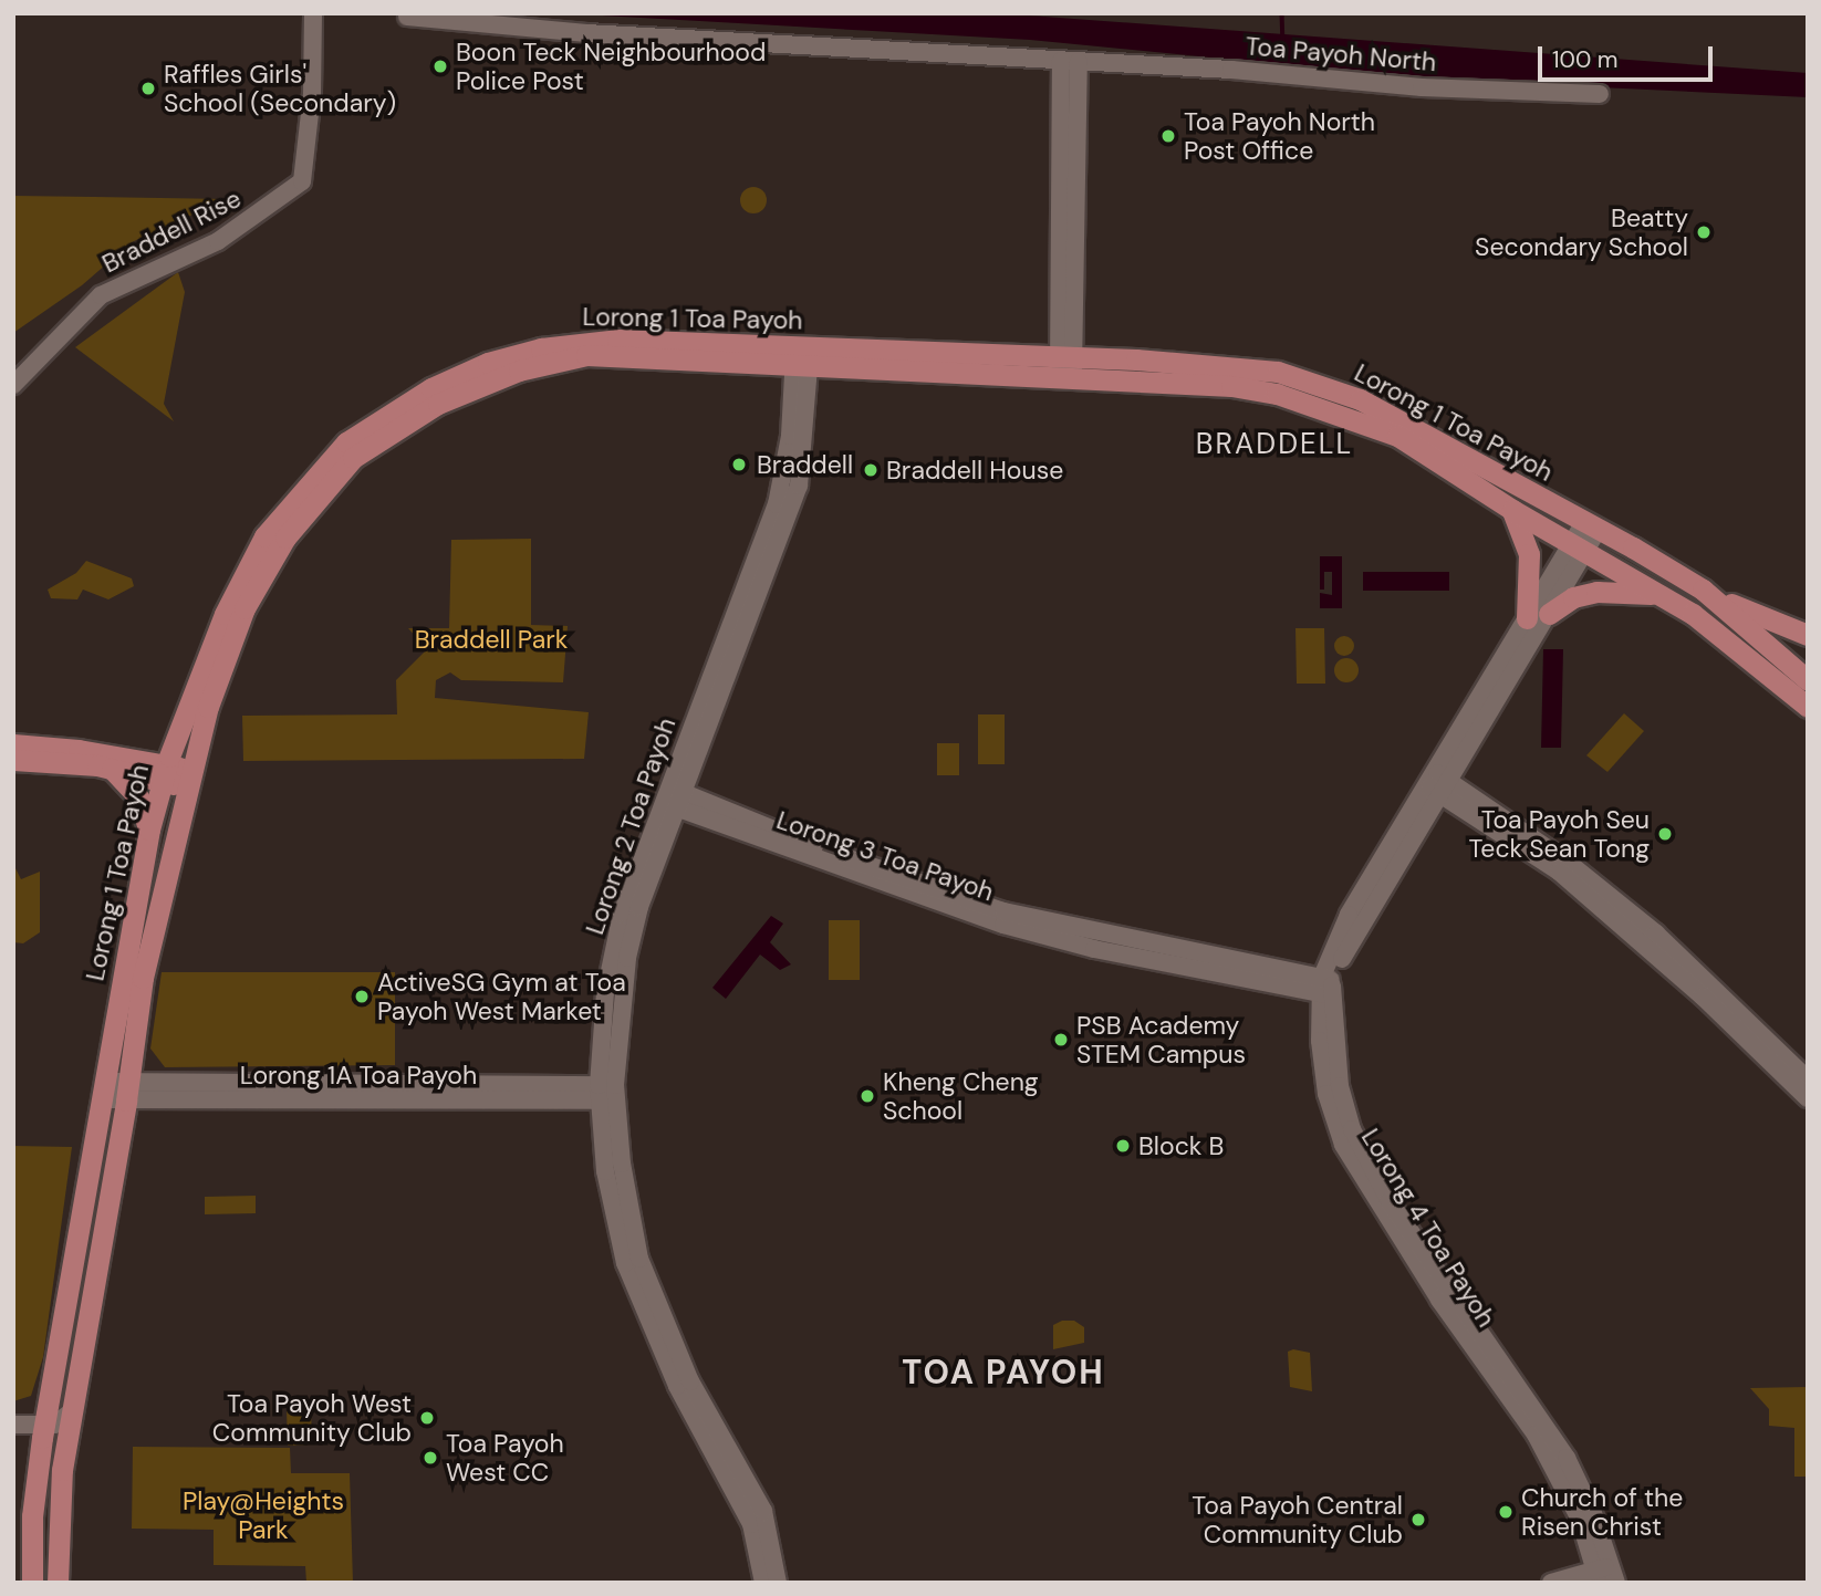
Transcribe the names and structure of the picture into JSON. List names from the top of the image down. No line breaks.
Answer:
{"streets":{"main road":["Lorong 1 Toa Payoh"],"street":["Toa Payoh North","Braddell Rise","Lorong 2 Toa Payoh","Lorong 3 Toa Payoh","Lorong 1A Toa Payoh","Lorong 4 Toa Payoh"]},"crossings":[["Lorong 1 Toa Payoh","Lorong 2 Toa Payoh"],["Lorong 1 Toa Payoh","Lorong 1A Toa Payoh"],["Lorong 1 Toa Payoh","Lorong 4 Toa Payoh"],["Lorong 2 Toa Payoh","Lorong 3 Toa Payoh"],["Lorong 2 Toa Payoh","Lorong 1A Toa Payoh"],["Lorong 3 Toa Payoh","Lorong 4 Toa Payoh"]],"districts":["BRADDELL","TOA PAYOH"],"parks":["Braddell Park","Play@Heights Park"],"places":["Boon Teck Neighbourhood Police Post","Raffles Girls' School (Secondary)","Toa Payoh North Post Office","Beatty Secondary School","Braddell","Braddell House","Toa Payoh Seu Teck Sean Tong","ActiveSG Gym at Toa Payoh West Market","PSB Academy STEM Campus","Kheng Cheng School","Block B","Toa Payoh West Community Club","Toa Payoh West CC","Church of the Risen Christ","Toa Payoh Central Community Club"],"scale_bar":"100 m"}
